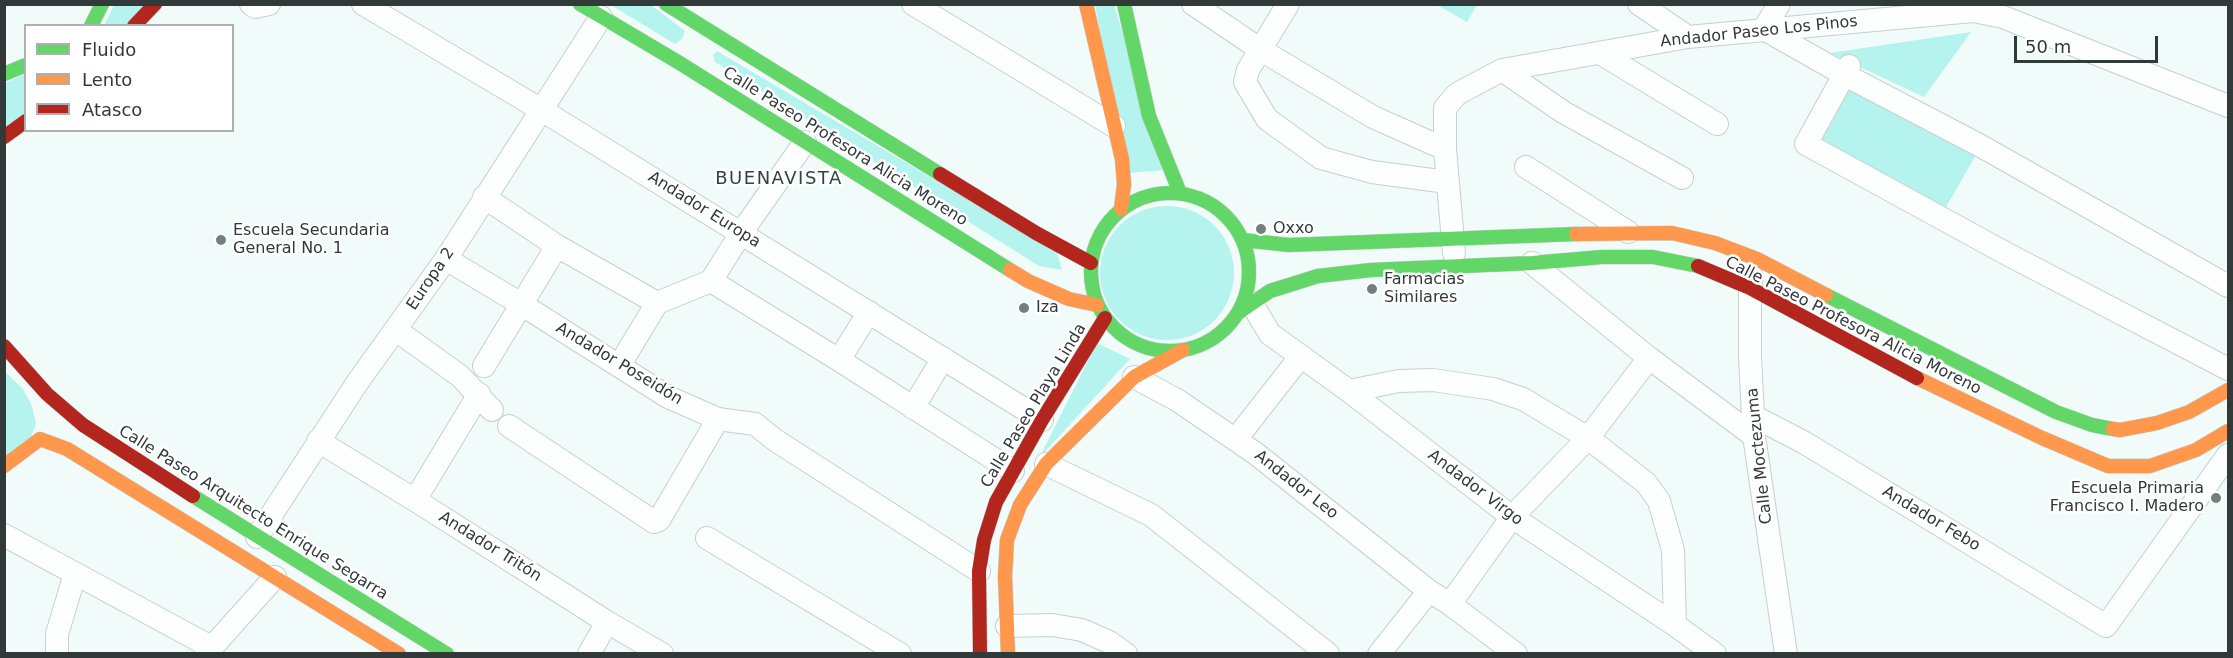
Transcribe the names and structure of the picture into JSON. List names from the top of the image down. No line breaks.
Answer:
{"streets":{"street":["Andador Paseo Los Pinos","Calle Paseo Profesora Alicia Moreno","Andador Europa","Europa 2","Andador Poseidón","Calle Paseo Playa Linda","Calle Moctezuma","Andador Leo","Andador Virgo","Calle Paseo Arquitecto Enrique Segarra","Andador Febo","Andador Tritón"]},"crossings":[["Andador Paseo Los Pinos","Calle Paseo Profesora Alicia Moreno"],["Calle Paseo Profesora Alicia Moreno","Europa 2"],["Calle Paseo Profesora Alicia Moreno","Calle Paseo Playa Linda"],["Calle Paseo Profesora Alicia Moreno","Calle Moctezuma"],["Calle Paseo Profesora Alicia Moreno","Andador Virgo"],["Calle Paseo Profesora Alicia Moreno","Andador Febo"],["Andador Europa","Europa 2"],["Andador Europa","Calle Paseo Playa Linda"],["Europa 2","Andador Poseidón"],["Europa 2","Calle Paseo Arquitecto Enrique Segarra"],["Europa 2","Andador Tritón"],["Andador Poseidón","Calle Paseo Playa Linda"],["Calle Paseo Playa Linda","Andador Virgo"],["Calle Moctezuma","Andador Febo"]],"districts":["BUENAVISTA"],"places":["Oxxo","Escuela Secundaria General No. 1","Farmacias Similares","Iza","Escuela Primaria Francisco I. Madero"],"legend":["Fluido","Lento","Atasco"],"scale_bar":"50 m"}
